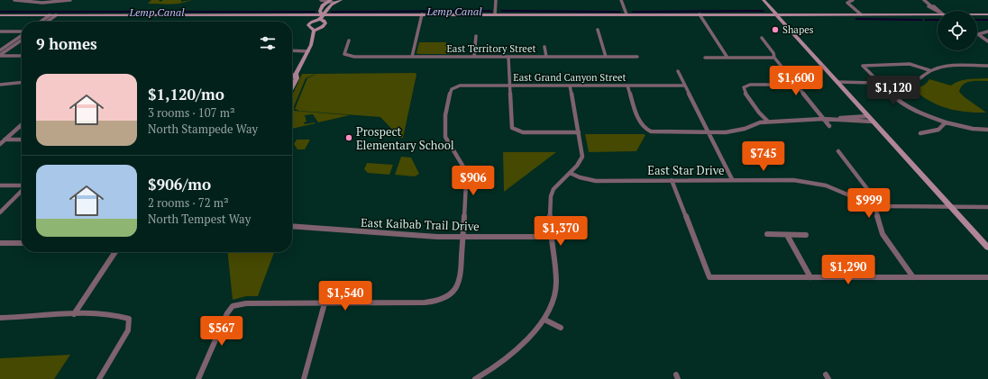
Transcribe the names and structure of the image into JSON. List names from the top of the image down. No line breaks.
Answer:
{"streets":{"street":["East Territory Street","East Grand Canyon Street","East Star Drive","East Kaibab Trail Drive"]},"crossings":[["East Grand Canyon Street","East Kaibab Trail Drive"]],"water":["Lemp Canal"],"places":["Shapes","Prospect Elementary School"],"page":{"heading":"9 homes","list":[{"name":"$1,120/mo","note":"3 rooms · 107 m² · North Stampede Way"},{"name":"$906/mo","note":"2 rooms · 72 m² · North Tempest Way"}],"price":["$1,600","$1,120","$745","$906","$999","$1,370","$1,290","$1,540","$567"]}}
